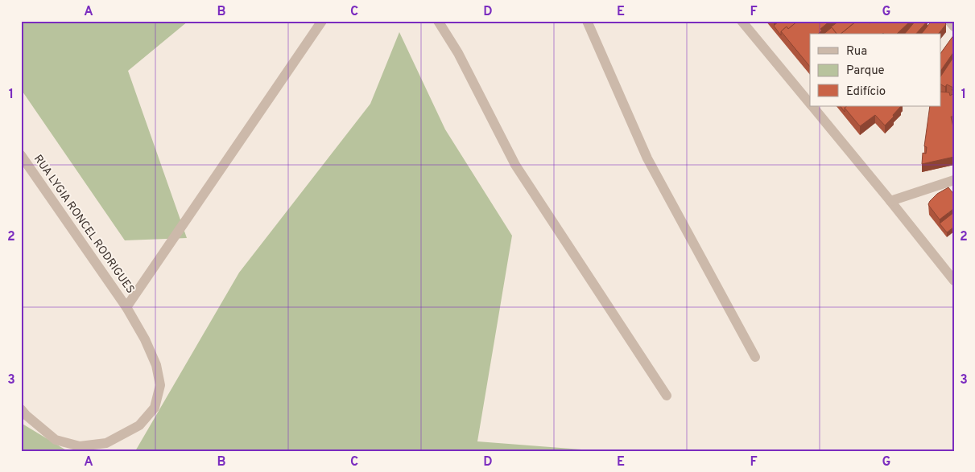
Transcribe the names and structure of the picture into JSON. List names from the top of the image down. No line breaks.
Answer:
{"streets":{"street":["RUA LYGIA RONCEL RODRIGUES"]},"legend":["Rua","Parque","Edifício"],"grid":{"columns":["A","B","C","D","E","F","G"],"rows":["1","2","3"]}}
